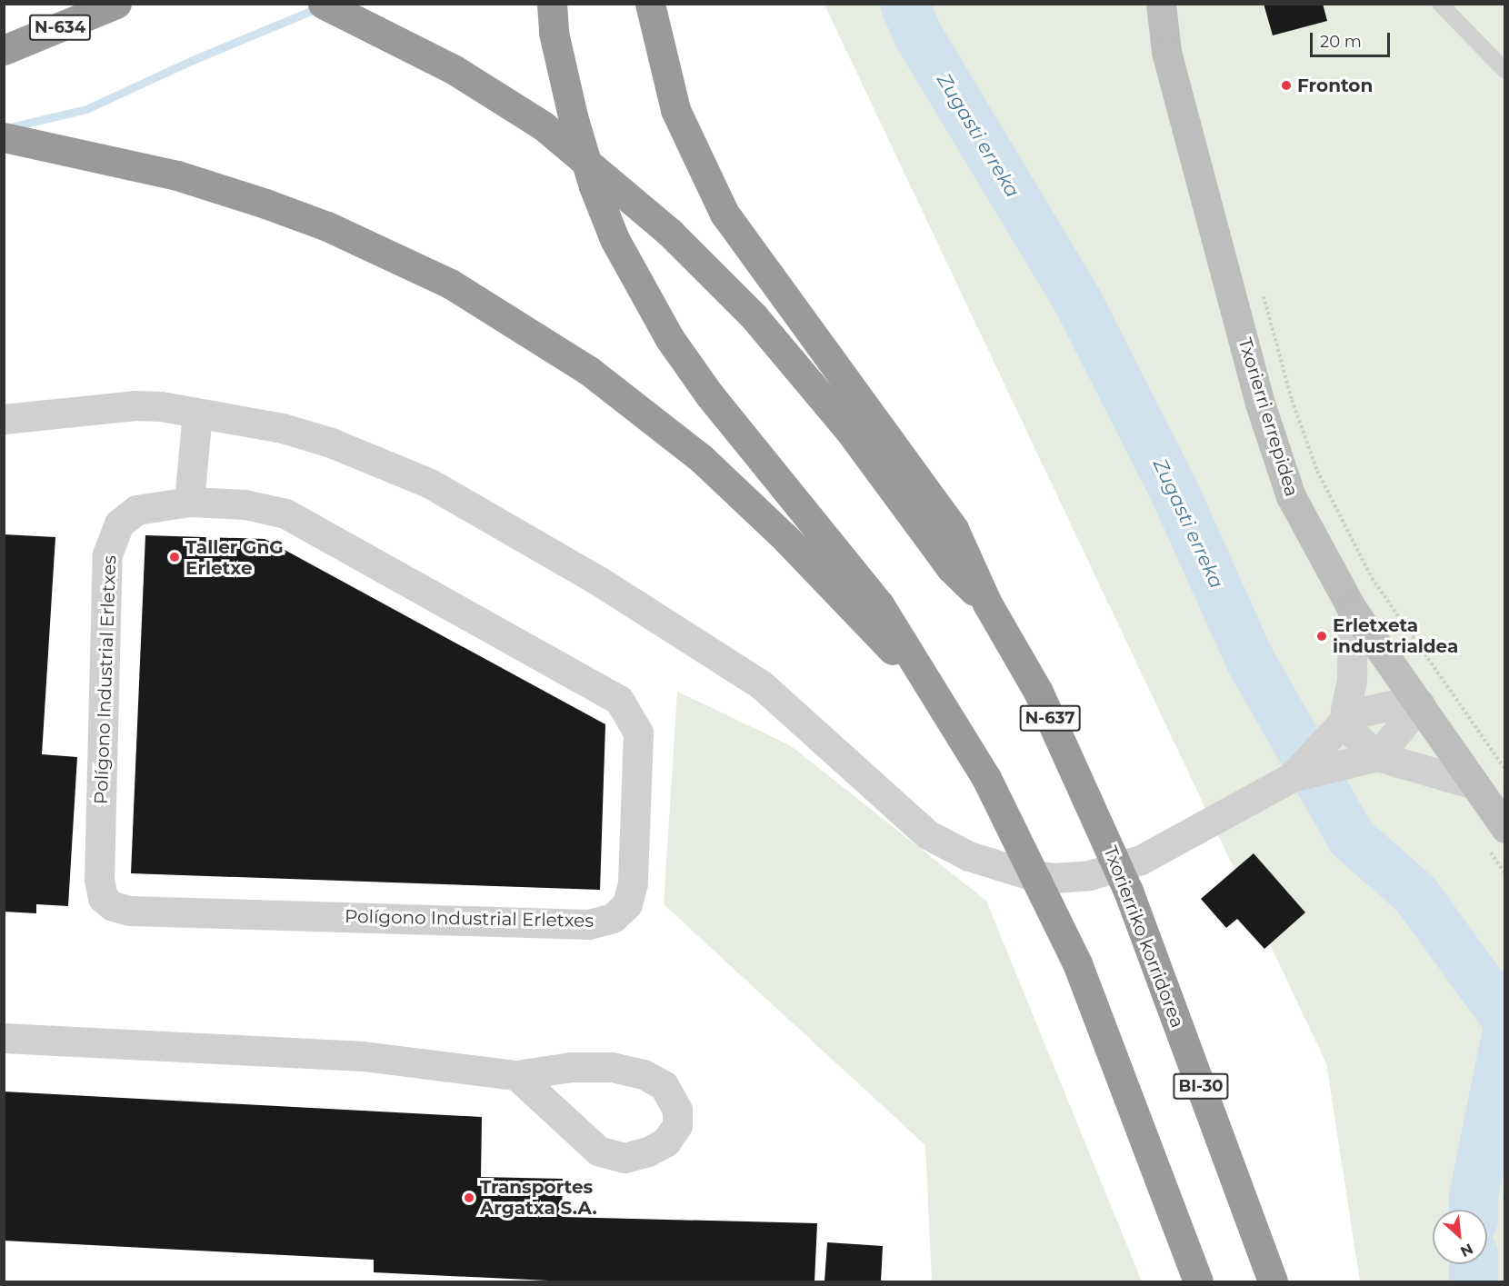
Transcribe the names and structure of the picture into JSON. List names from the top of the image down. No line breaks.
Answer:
{"streets":{"highway":["N-634","N-637","Txorierriko korridorea","BI-30"],"main road":["Txorierri errepidea"],"street":["Polígono Industrial Erletxes"]},"water":["Zugasti erreka"],"places":["Fronton","Taller GnG Erletxe","Erletxeta industrialdea","Transportes Argatxa S.A."],"scale_bar":"20 m","north":"bottom right"}
